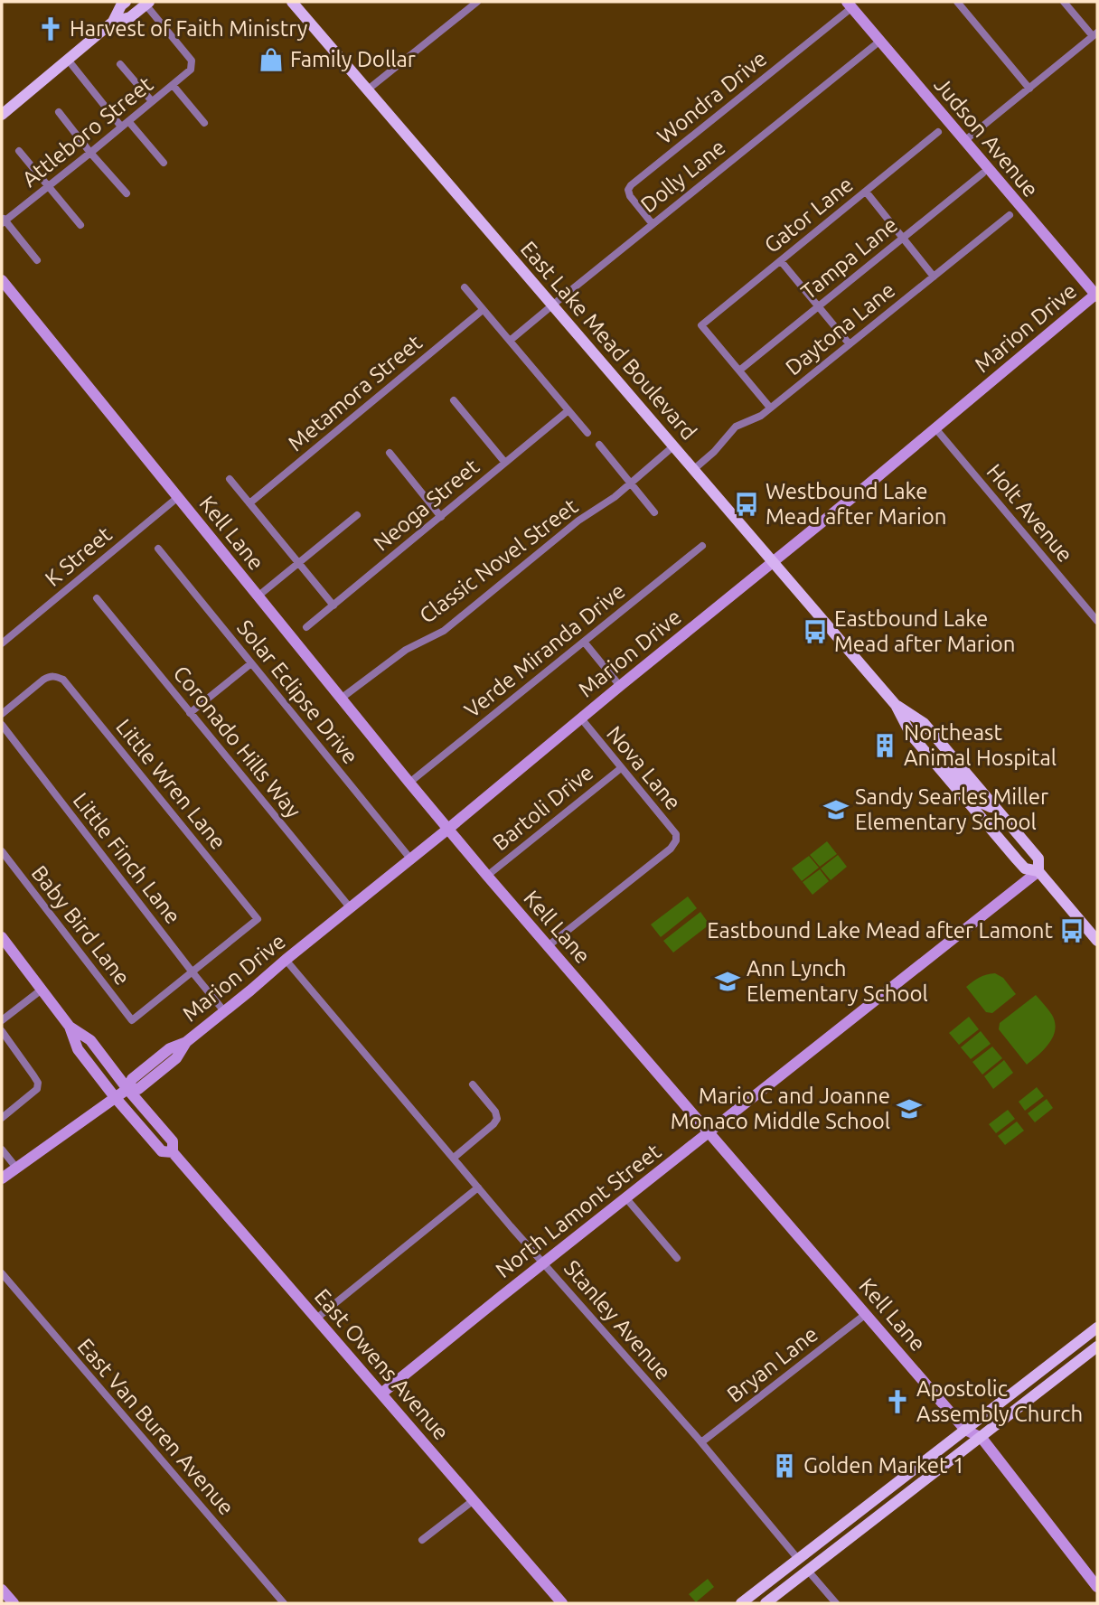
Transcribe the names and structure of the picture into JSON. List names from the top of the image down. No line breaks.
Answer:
{"streets":{"main road":["East Lake Mead Boulevard"],"street":["Wondra Drive","Attleboro Street","Judson Avenue","Dolly Lane","Gator Lane","Tampa Lane","Marion Drive","Daytona Lane","Metamora Street","Neoga Street","Holt Avenue","Kell Lane","K Street","Classic Novel Street","Verde Miranda Drive","Solar Eclipse Drive","Coronado Hills Way","Nova Lane","Little Wren Lane","Bartoli Drive","Little Finch Lane","Baby Bird Lane","North Lamont Street","Stanley Avenue","East Owens Avenue","Bryan Lane","East Van Buren Avenue"]},"crossings":[["Wondra Drive","Judson Avenue"],["Wondra Drive","Dolly Lane"],["Judson Avenue","Dolly Lane"],["Judson Avenue","Marion Drive"],["Dolly Lane","East Lake Mead Boulevard"],["Gator Lane","Tampa Lane"],["Marion Drive","East Lake Mead Boulevard"],["Marion Drive","Holt Avenue"],["Marion Drive","Kell Lane"],["Marion Drive","Solar Eclipse Drive"],["Marion Drive","Coronado Hills Way"],["Marion Drive","Nova Lane"],["Marion Drive","Little Finch Lane"],["Marion Drive","Stanley Avenue"],["Marion Drive","East Owens Avenue"],["Daytona Lane","East Lake Mead Boulevard"],["East Lake Mead Boulevard","Classic Novel Street"],["East Lake Mead Boulevard","North Lamont Street"],["Kell Lane","K Street"],["Kell Lane","Classic Novel Street"],["Kell Lane","Verde Miranda Drive"],["Kell Lane","Nova Lane"],["Kell Lane","Bartoli Drive"],["Kell Lane","North Lamont Street"],["Kell Lane","Bryan Lane"],["Nova Lane","Bartoli Drive"],["Little Wren Lane","Little Finch Lane"],["Little Wren Lane","Baby Bird Lane"],["Little Finch Lane","Baby Bird Lane"],["North Lamont Street","Stanley Avenue"],["North Lamont Street","East Owens Avenue"],["Stanley Avenue","Bryan Lane"]],"places":{"church":["Harvest of Faith Ministry","Apostolic Assembly Church"],"shop":["Family Dollar"],"bus stop":["Westbound Lake Mead after Marion","Eastbound Lake Mead after Marion","Eastbound Lake Mead after Lamont"],"building":["Northeast Animal Hospital","Golden Market 1"],"school or university":["Sandy Searles Miller Elementary School","Ann Lynch Elementary School","Mario C and Joanne Monaco Middle School"]}}
